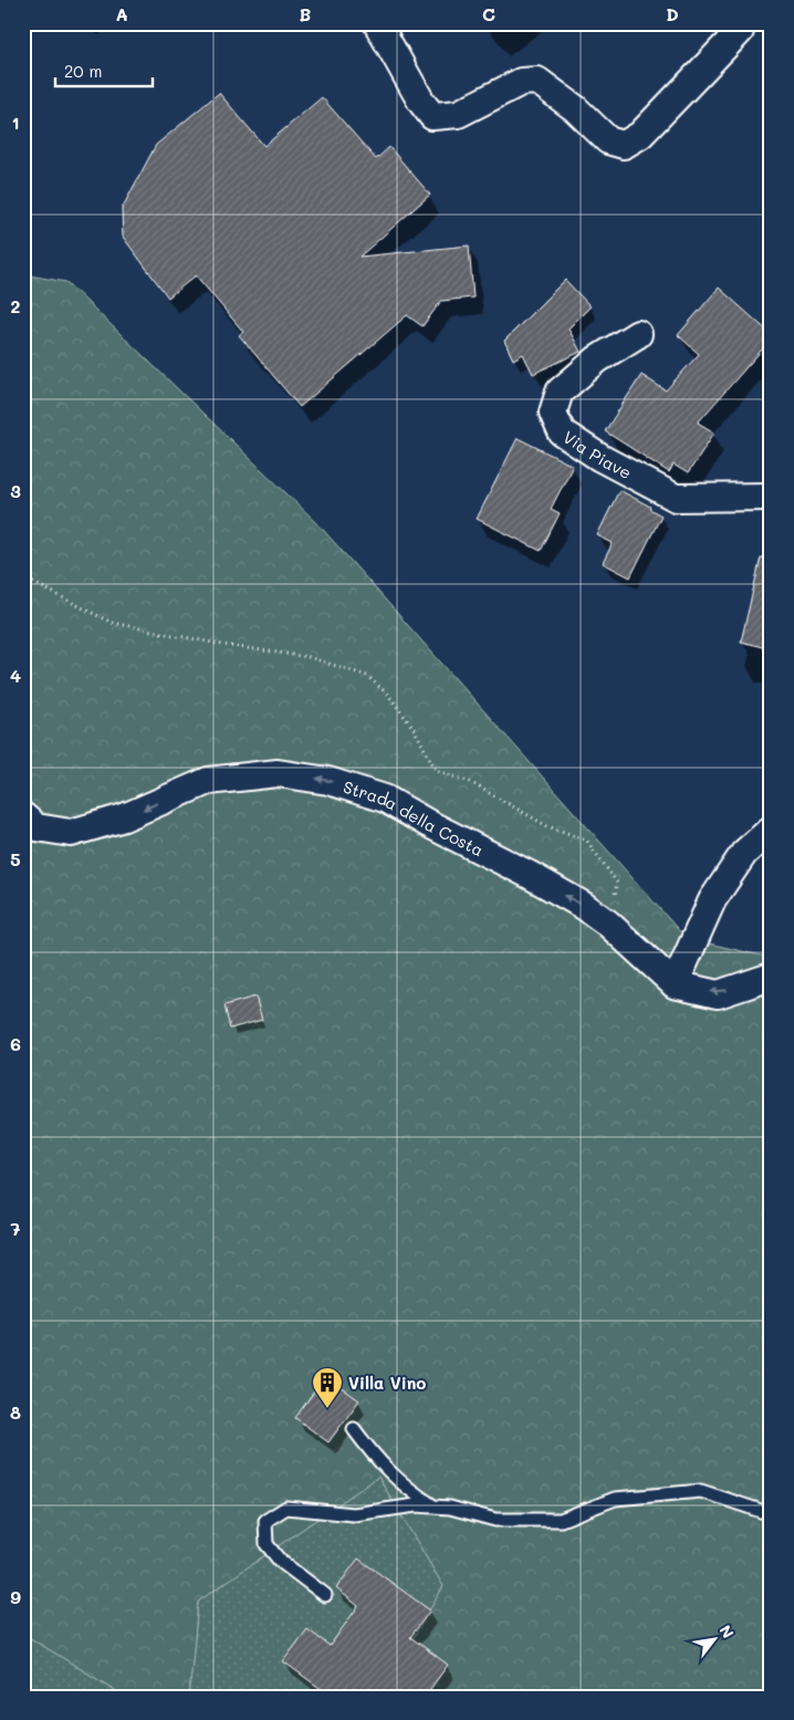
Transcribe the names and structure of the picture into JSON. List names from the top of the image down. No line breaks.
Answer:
{"streets":{"street":["Via Piave","Strada della Costa"]},"one_way":["Strada della Costa"],"places":{"building":["Villa Vino"]},"scale_bar":"20 m","north":"top right","grid":{"columns":["A","B","C","D"],"rows":["1","2","3","4","5","6","7","8","9"]}}
